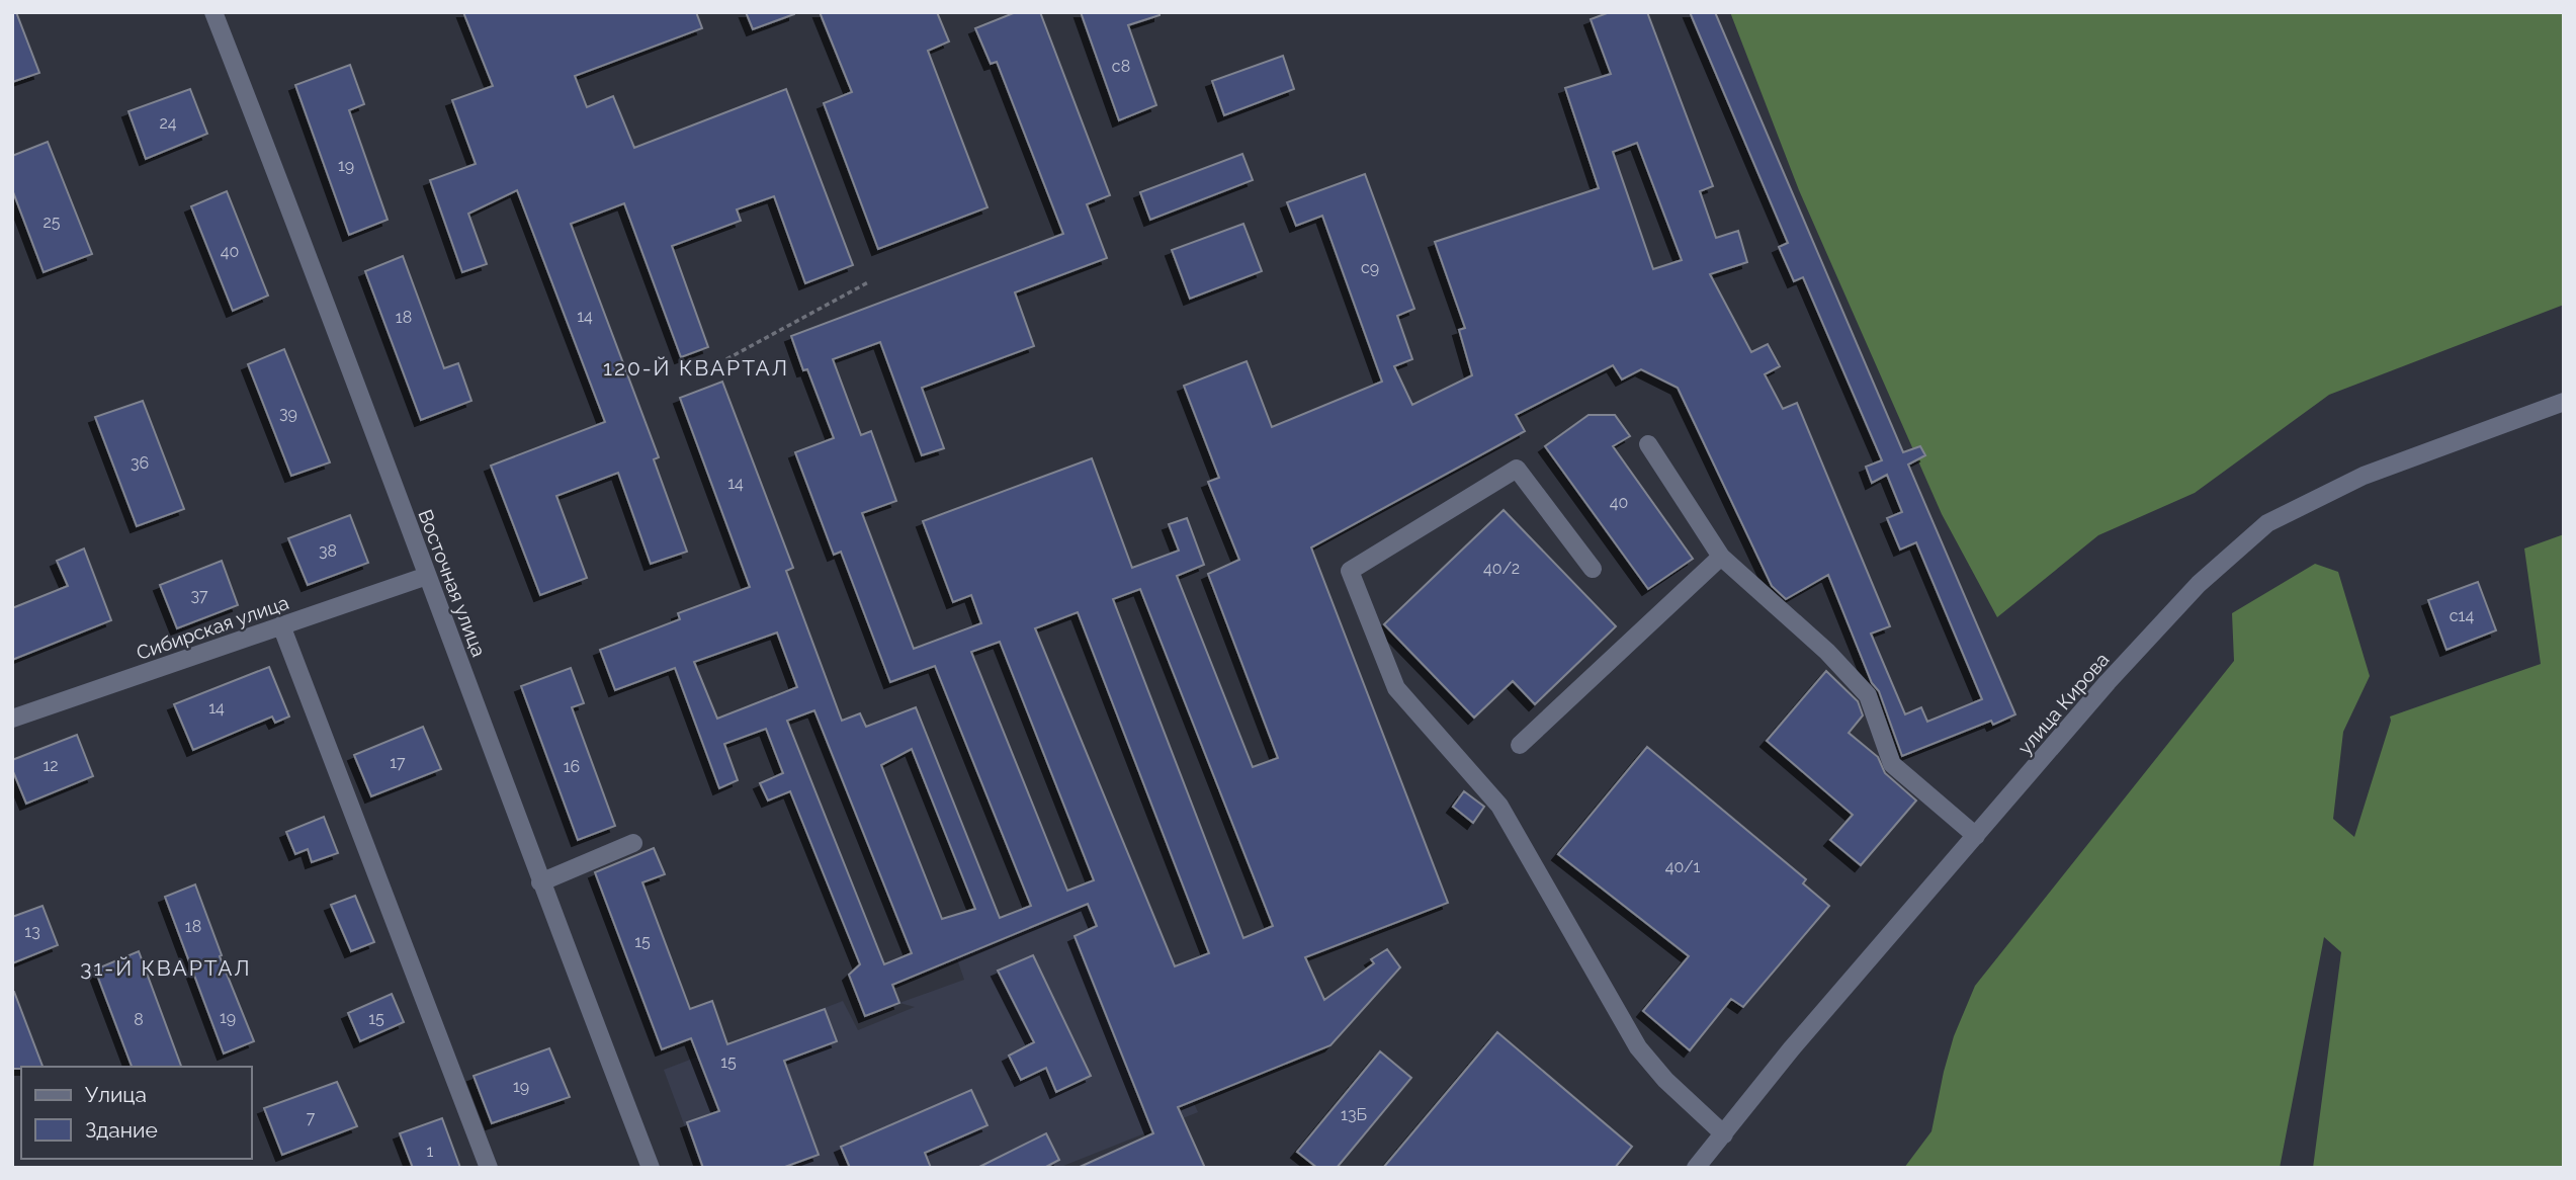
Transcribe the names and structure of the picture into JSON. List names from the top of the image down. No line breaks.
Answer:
{"streets":{"street":["Восточная улица","Сибирская улица","улица Кирова"]},"crossings":[["Восточная улица","Сибирская улица"]],"districts":["120-Й КВАРТАЛ","31-Й КВАРТАЛ"],"house_numbers":["с8","24","19","25","40","с9","14","18","39","36","14","40","38","40/2","37","с14","14","17","12","16","40/1","18","13","15","19","15","8","15","19","13Б","7","1"],"legend":["Улица","Здание"]}
